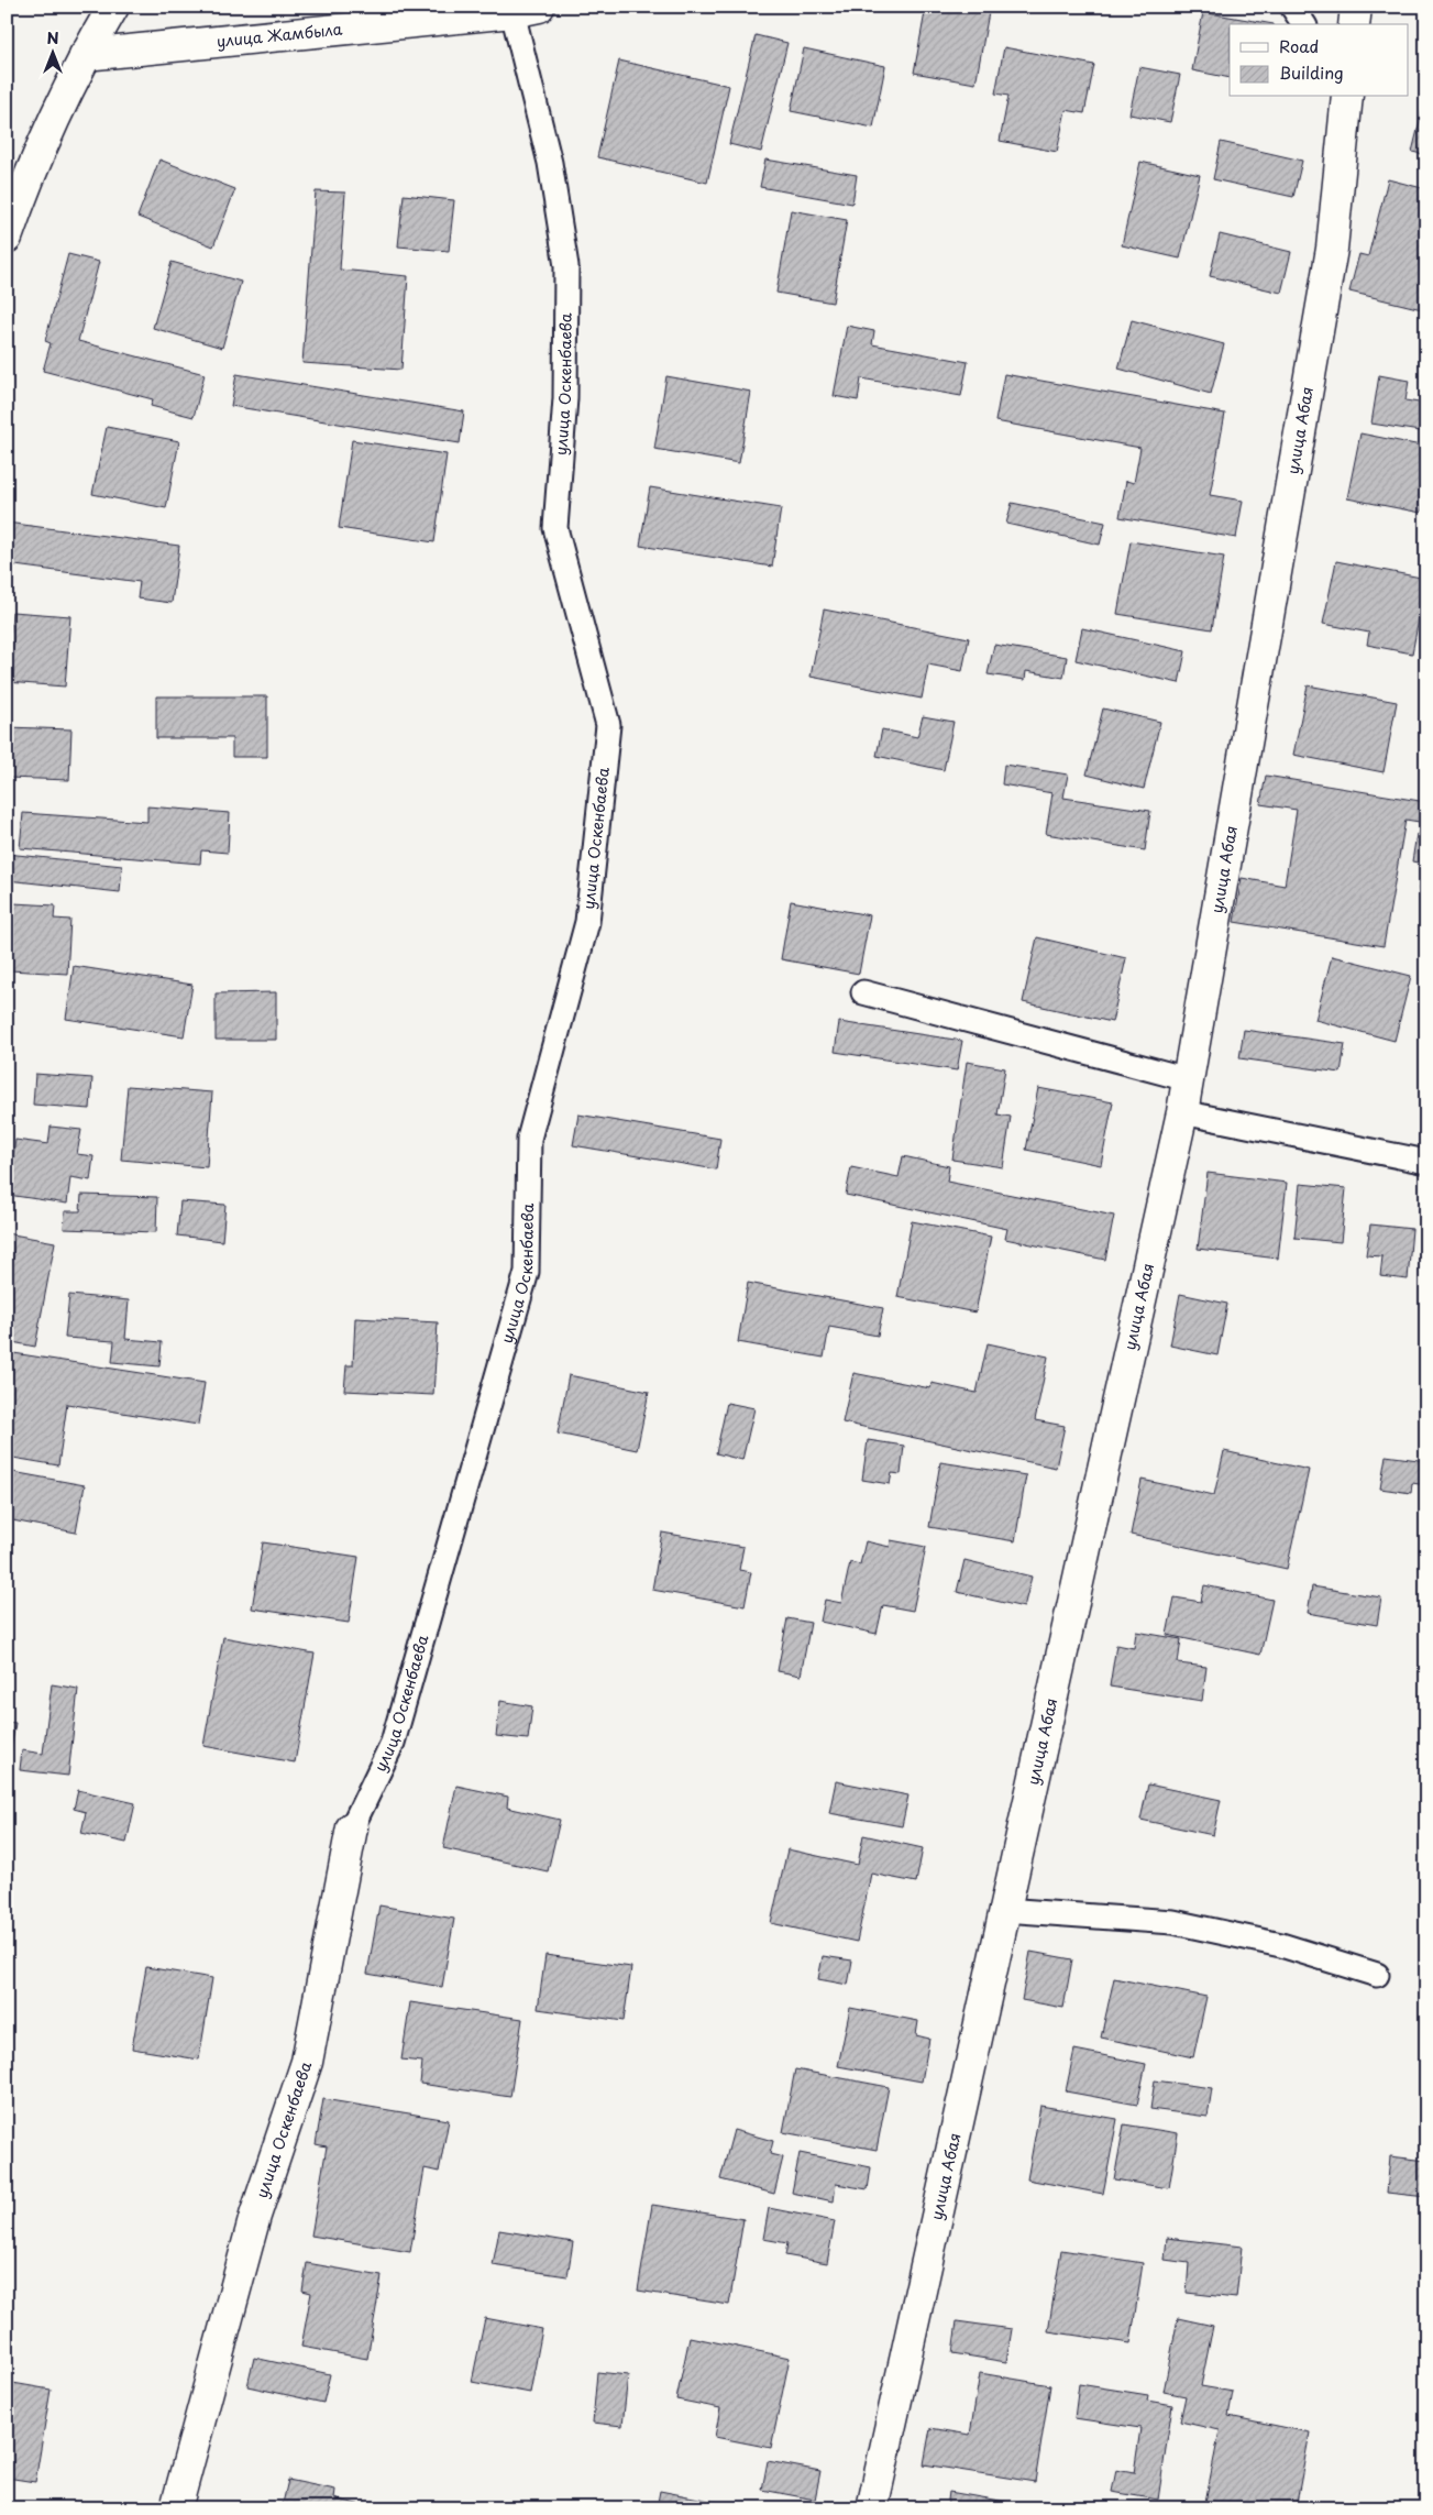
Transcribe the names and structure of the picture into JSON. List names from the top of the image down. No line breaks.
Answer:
{"streets":{"street":["улица Жамбыла","улица Оскенбаева","улица Абая"]},"crossings":[["улица Жамбыла","улица Оскенбаева"]],"legend":["Road","Building"],"north":"top"}
